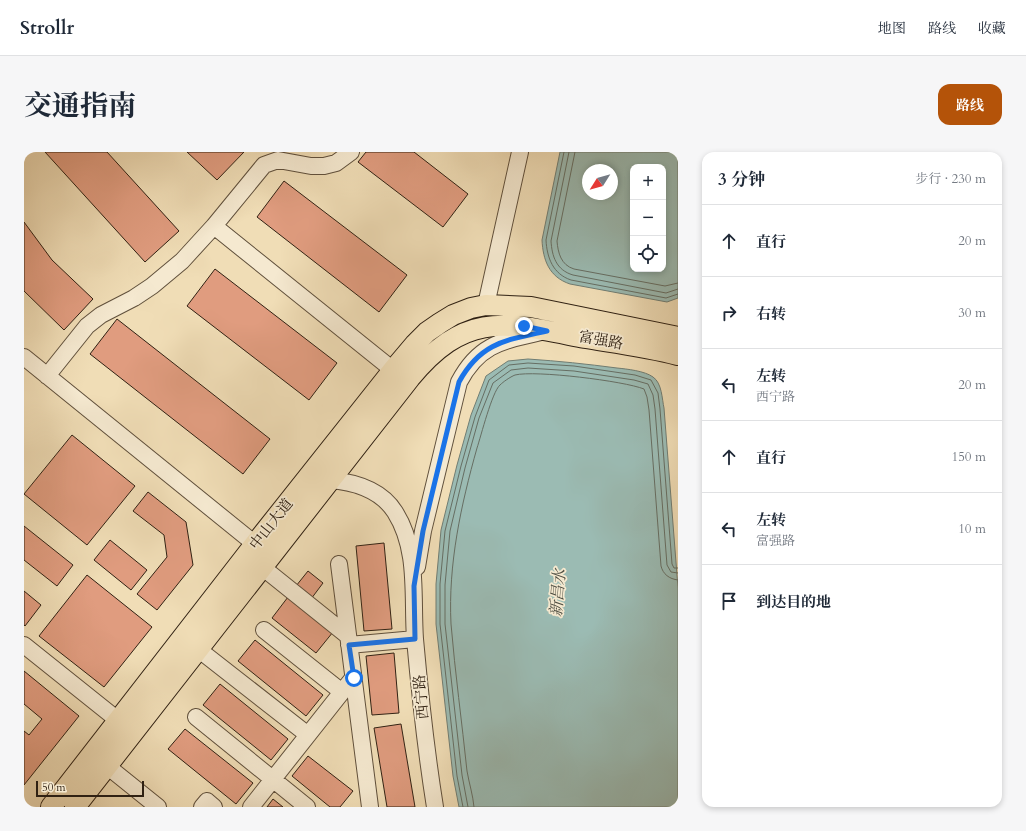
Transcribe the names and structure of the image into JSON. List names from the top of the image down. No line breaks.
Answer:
{"streets":{"main road":["富强路","中山大道"],"street":["西宁路"]},"crossings":[["富强路","中山大道"]],"water":["新昌水"],"scale_bar":"50 m","north":"bottom left","page":{"header":"Strollr","nav":["地图","路线","收藏"],"title":"交通指南","buttons":"路线","heading":["3 分钟","步行 · 230 m"],"map_buttons":["+","−"],"list":[["直行","20 m"],["右转","30 m"],["左转","西宁路","20 m"],["直行","150 m"],["左转","富强路","10 m"],"到达目的地"],"scale":"50 m"}}
